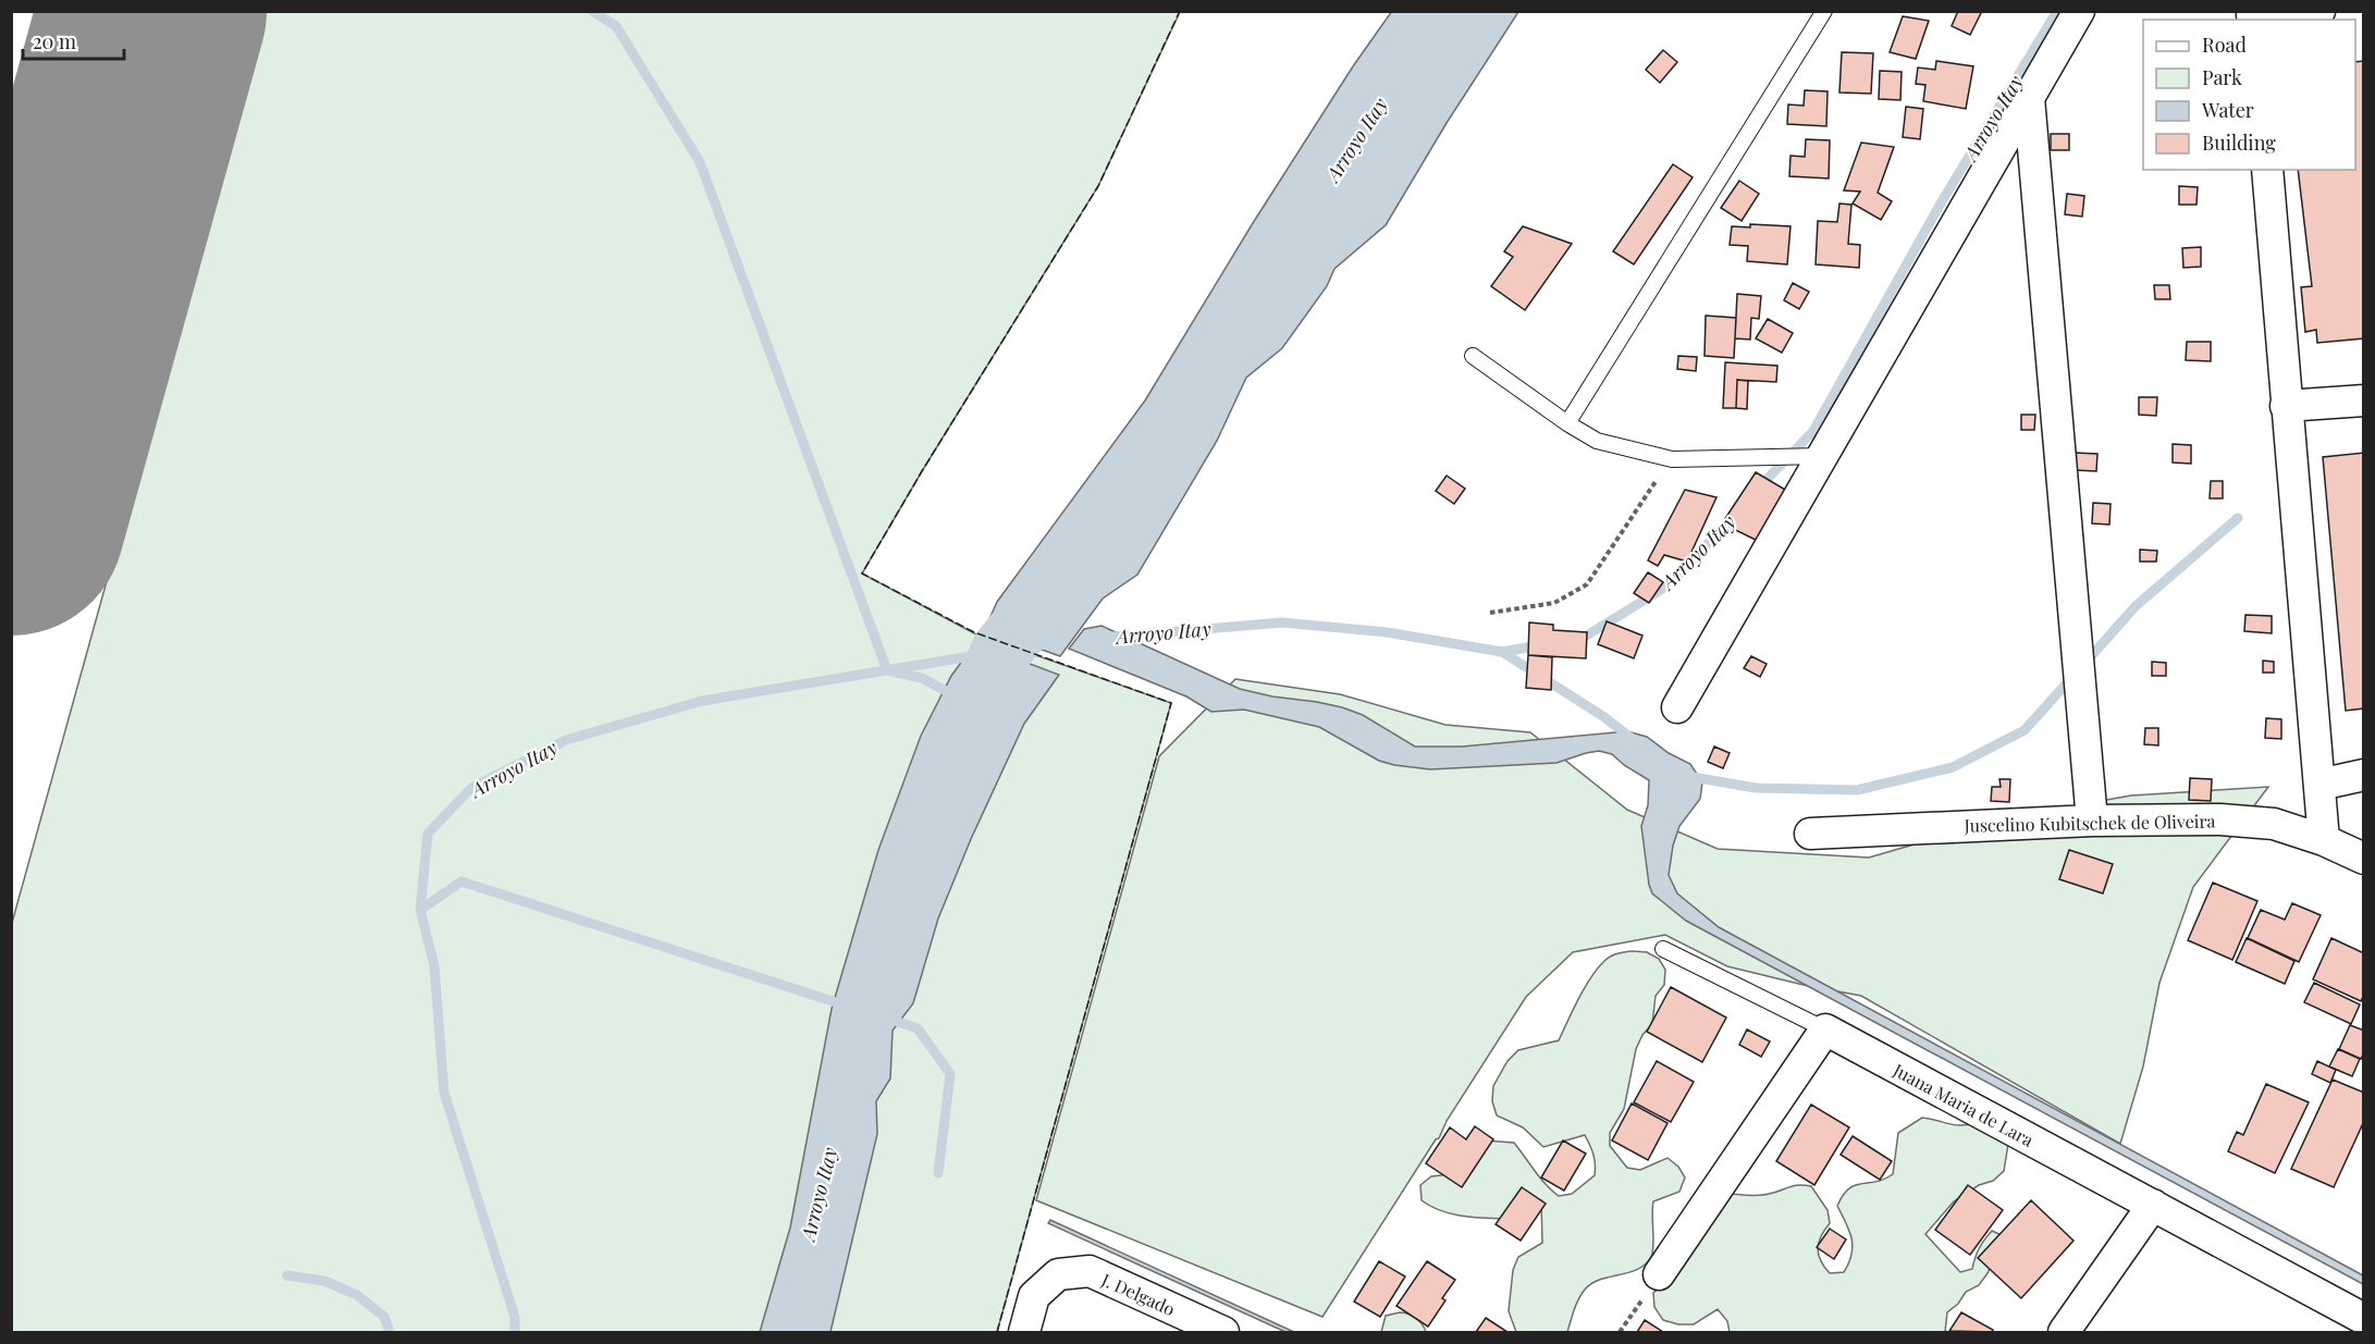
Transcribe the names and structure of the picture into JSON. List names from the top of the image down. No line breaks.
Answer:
{"streets":{"street":["Juscelino Kubitschek de Oliveira","Juana Maria de Lara","J. Delgado"]},"water":["Arroyo Itay"],"legend":["Road","Park","Water","Building"],"scale_bar":"20 m"}
